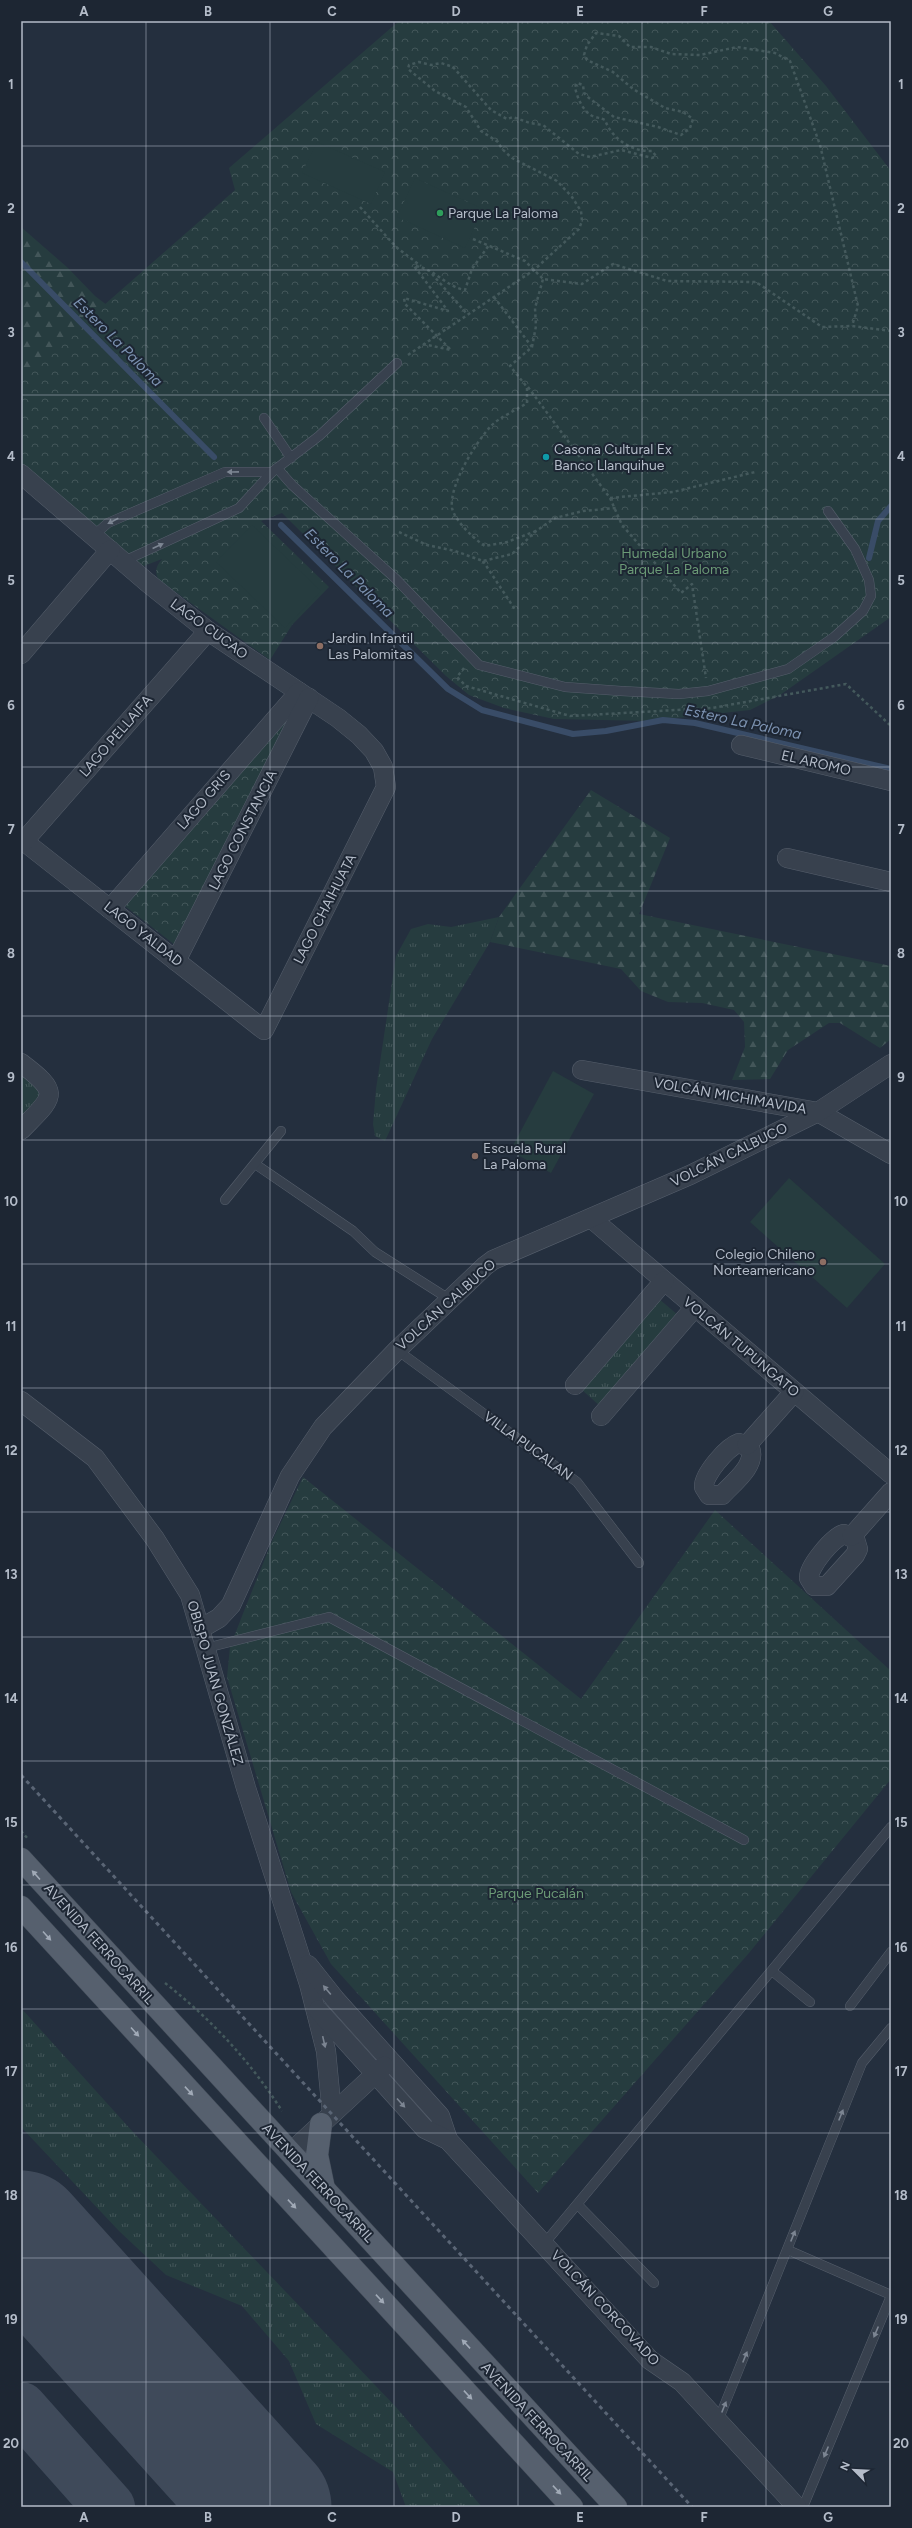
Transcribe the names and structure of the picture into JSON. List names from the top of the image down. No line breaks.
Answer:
{"streets":{"main road":["AVENIDA FERROCARRIL"],"street":["LAGO CUCAO","LAGO PELLAIFA","EL AROMO","LAGO GRIS","LAGO CONSTANCIA","LAGO CHAIHUATA","LAGO YALDAD","VOLCÁN MICHIMAVIDA","VOLCÁN CALBUCO","VOLCÁN TUPUNGATO","OBISPO JUAN GONZÁLEZ","VOLCÁN CORCOVADO"],"lane":["VILLA PUCALAN"]},"crossings":[["LAGO CUCAO","LAGO PELLAIFA"],["LAGO CUCAO","LAGO GRIS"],["LAGO CUCAO","LAGO CONSTANCIA"],["LAGO CUCAO","LAGO CHAIHUATA"],["LAGO PELLAIFA","LAGO YALDAD"],["LAGO GRIS","LAGO CONSTANCIA"],["LAGO GRIS","LAGO YALDAD"],["LAGO CONSTANCIA","LAGO YALDAD"],["LAGO CHAIHUATA","LAGO YALDAD"],["VOLCÁN MICHIMAVIDA","VOLCÁN CALBUCO"],["VOLCÁN CALBUCO","VOLCÁN TUPUNGATO"],["VOLCÁN CALBUCO","VILLA PUCALAN"],["VOLCÁN CALBUCO","OBISPO JUAN GONZÁLEZ"],["OBISPO JUAN GONZÁLEZ","VOLCÁN CORCOVADO"]],"water":["Estero La Paloma"],"parks":["Humedal Urbano Parque La Paloma","Parque Pucalán"],"places":["Parque La Paloma","Casona Cultural Ex Banco Llanquihue","Jardin Infantil Las Palomitas","Escuela Rural La Paloma","Colegio Chileno Norteamericano"],"north":"top left","grid":{"columns":["A","B","C","D","E","F","G"],"rows":["1","2","3","4","5","6","7","8","9","10","11","12","13","14","15","16","17","18","19","20"]}}
